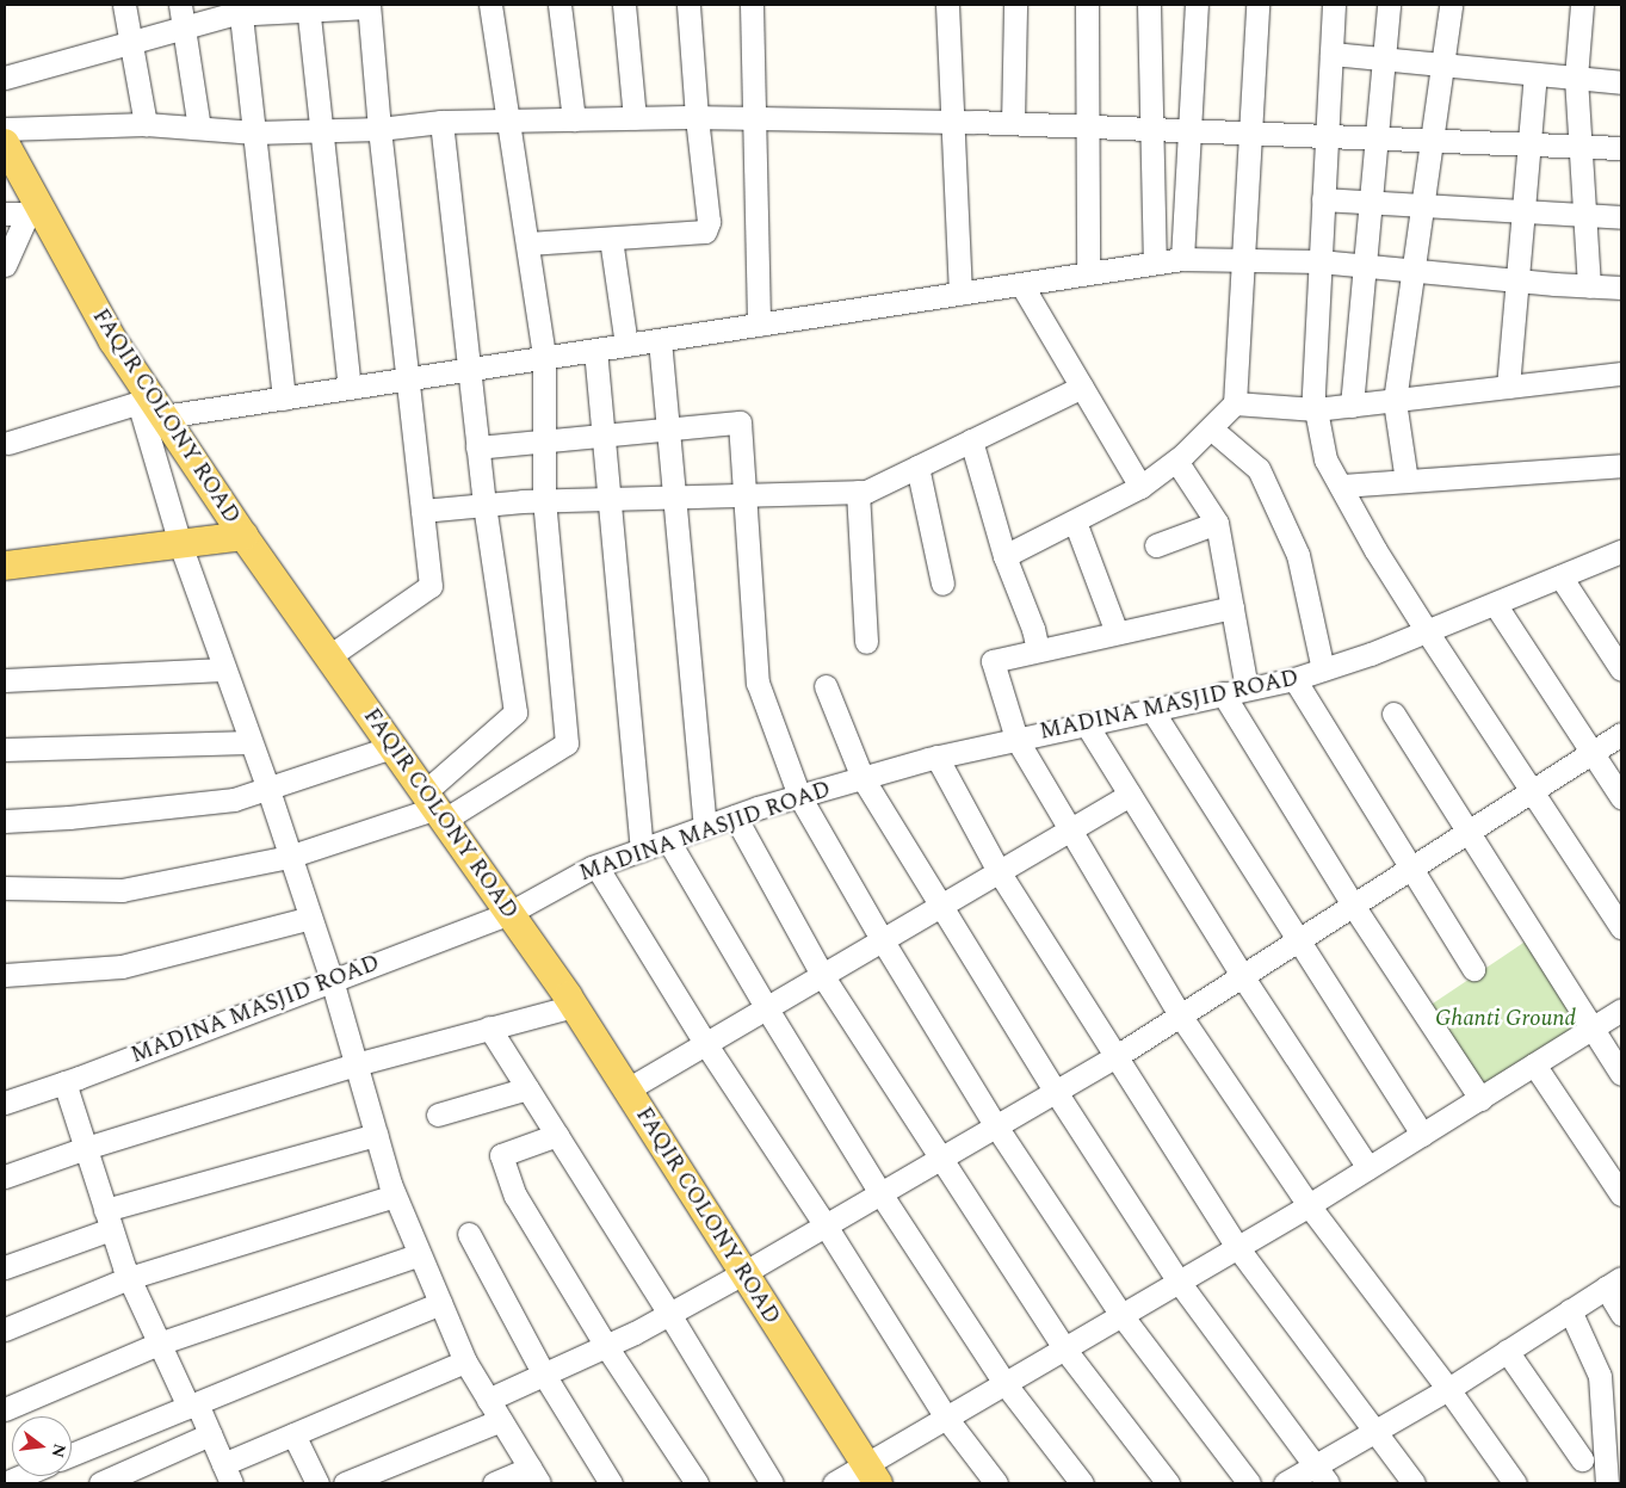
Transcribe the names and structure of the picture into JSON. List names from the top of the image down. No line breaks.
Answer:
{"streets":{"main road":["FAQIR COLONY ROAD"],"street":["MADINA MASJID ROAD"]},"crossings":[["FAQIR COLONY ROAD","MADINA MASJID ROAD"]],"parks":["Ghanti Ground"],"north":"right"}
